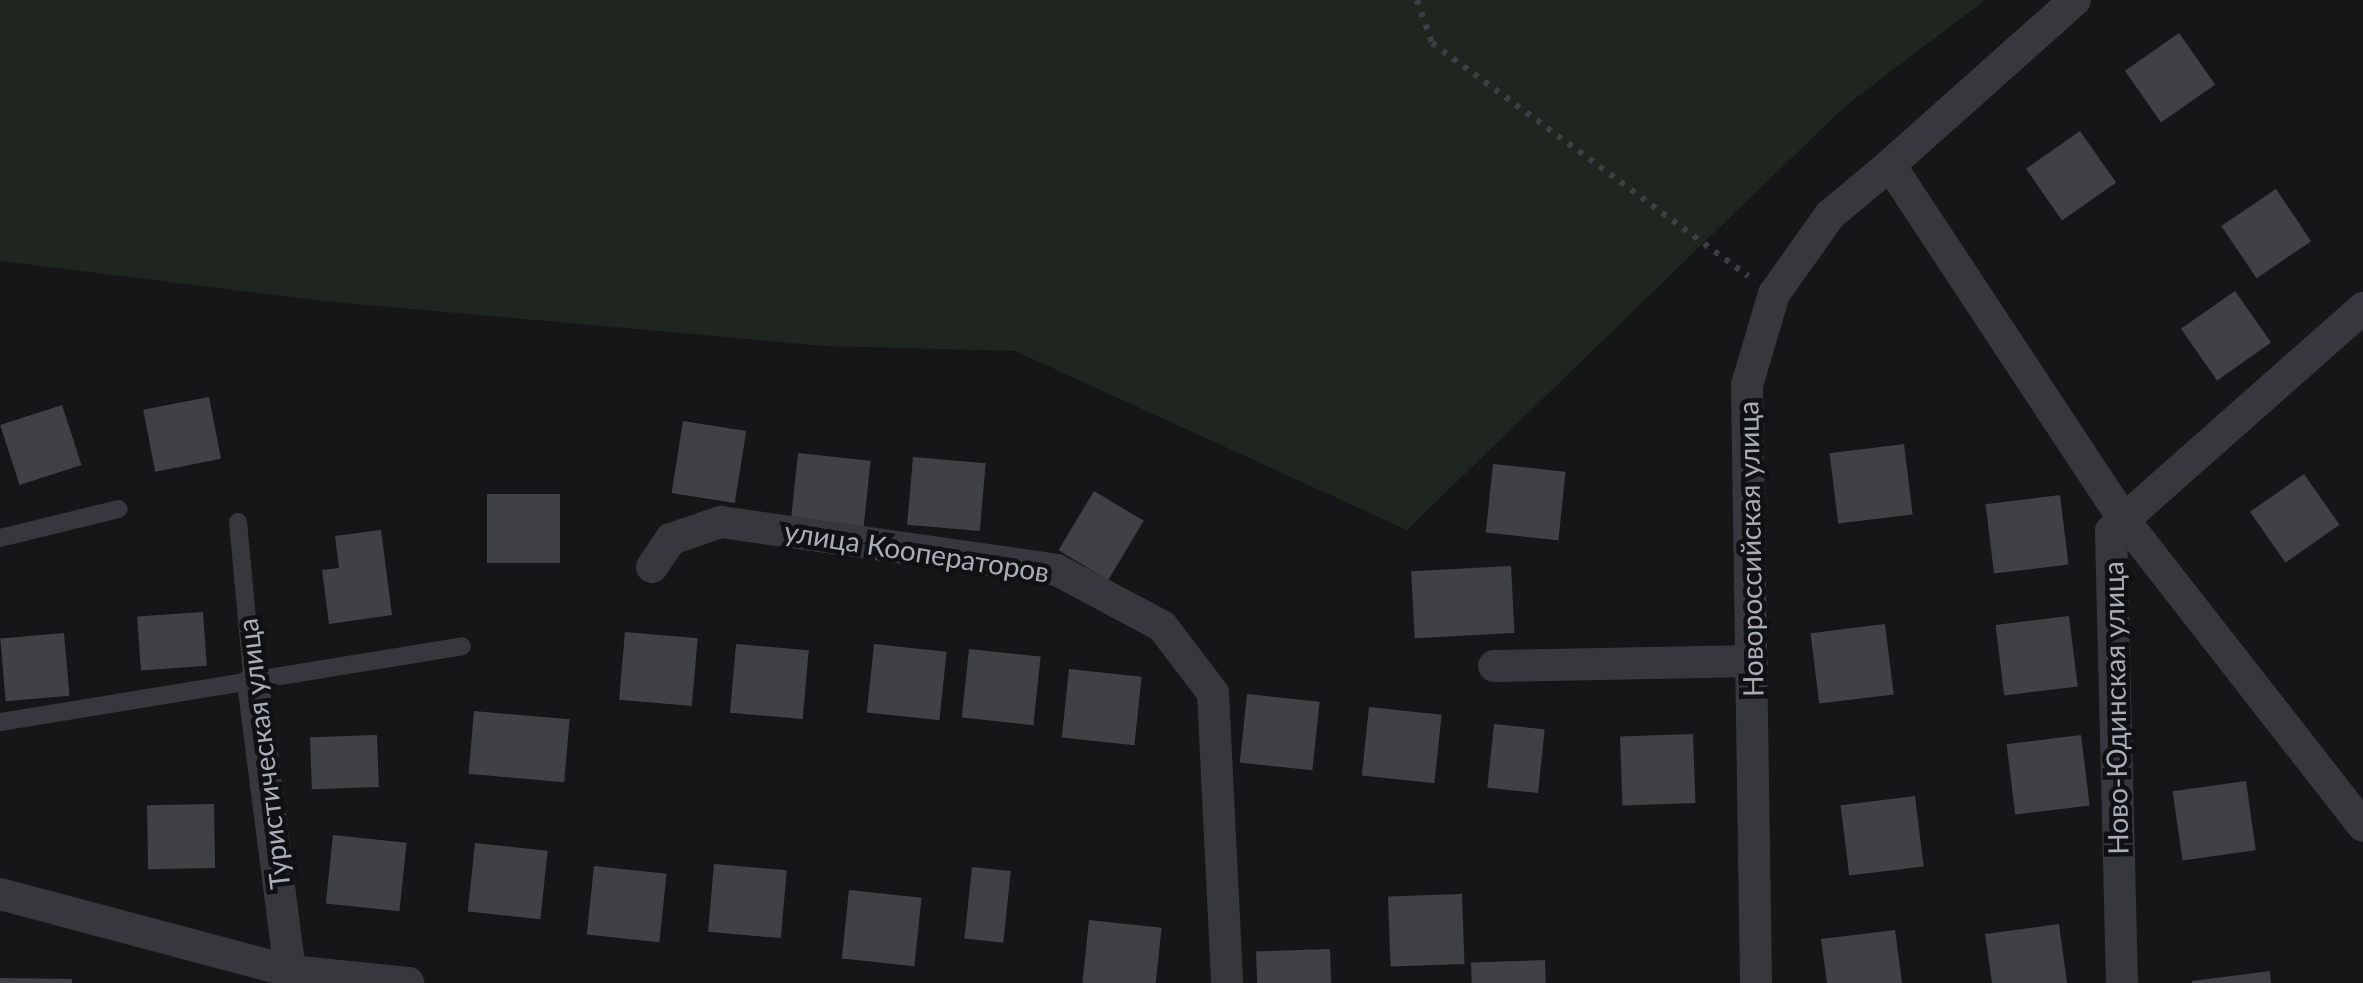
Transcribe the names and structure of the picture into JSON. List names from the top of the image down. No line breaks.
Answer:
{"streets":{"street":["Новороссийская улица","улица Кооператоров","Ново-Юдинская улица","Туристическая улица"]}}
